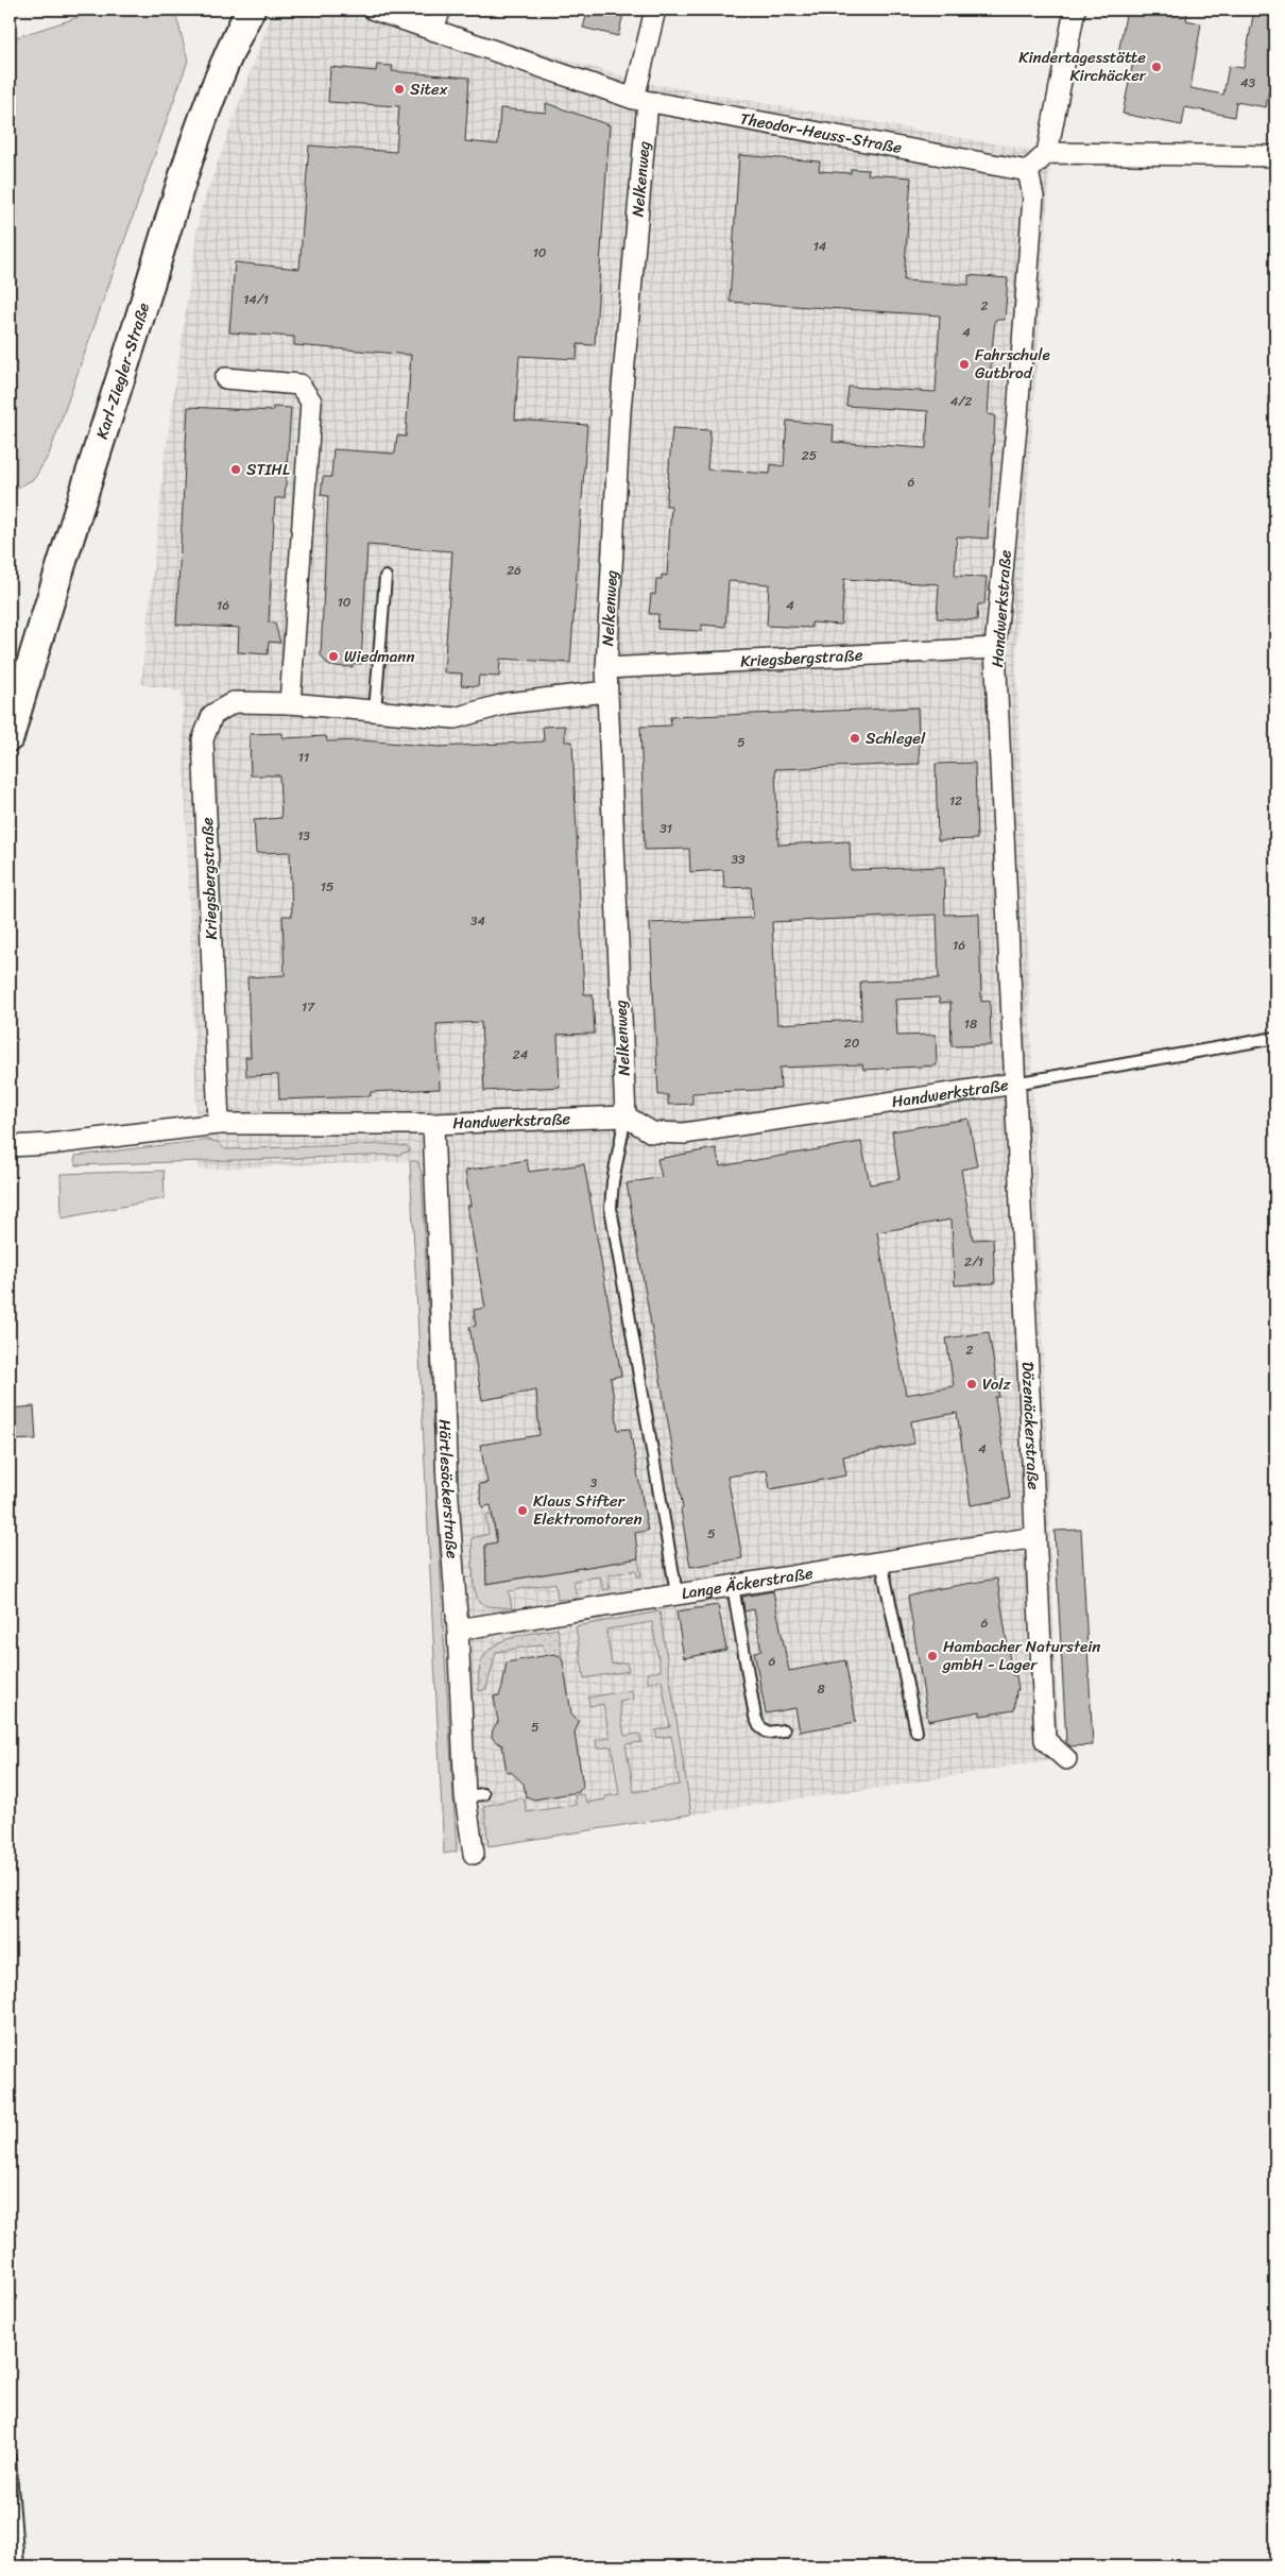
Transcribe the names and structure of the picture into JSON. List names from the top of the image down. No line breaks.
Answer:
{"streets":{"street":["Theodor-Heuss-Straße","Nelkenweg","Karl-Ziegler-Straße","Handwerkstraße","Kriegsbergstraße","Dözenäckerstraße","Härtlesäckerstraße","Lange Äckerstraße"]},"crossings":[["Theodor-Heuss-Straße","Nelkenweg"],["Theodor-Heuss-Straße","Handwerkstraße"],["Nelkenweg","Handwerkstraße"],["Nelkenweg","Kriegsbergstraße"],["Handwerkstraße","Kriegsbergstraße"],["Handwerkstraße","Dözenäckerstraße"],["Handwerkstraße","Härtlesäckerstraße"],["Dözenäckerstraße","Lange Äckerstraße"],["Härtlesäckerstraße","Lange Äckerstraße"]],"places":["Kindertagesstätte Kirchäcker","Sitex","Fahrschule Gutbrod","STIHL","Wiedmann","Schlegel","Volz","Klaus Stifter Elektromotoren","Hambacher Naturstein gmbH - Lager"],"house_numbers":["43","14","10","14/1","2","4","4/2","25","6","26","10","16","4","5","11","12","31","13","33","15","34","16","17","18","20","24","2/1","2","4","3","5","6","6","8","5"]}
